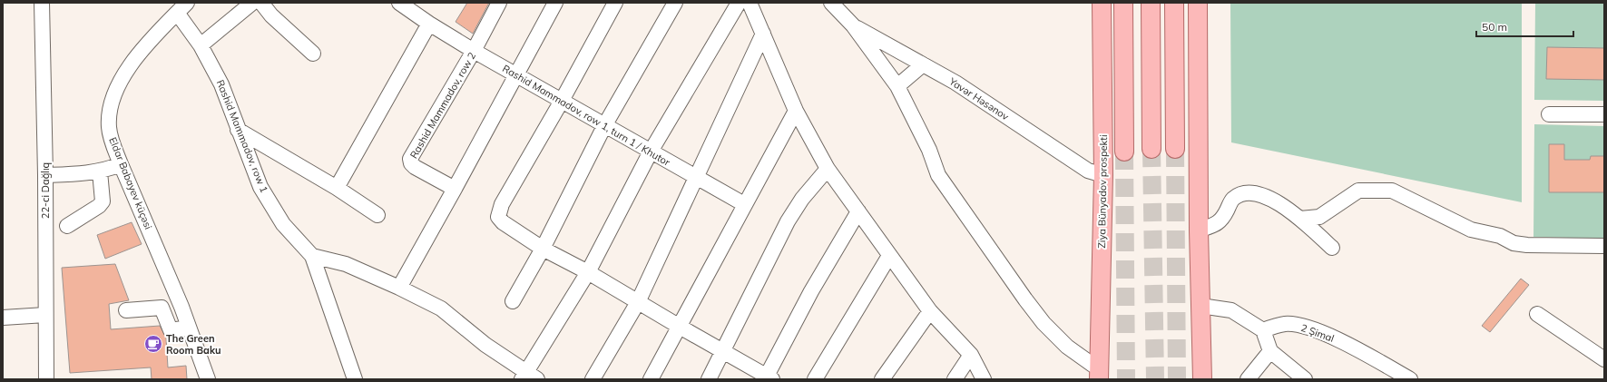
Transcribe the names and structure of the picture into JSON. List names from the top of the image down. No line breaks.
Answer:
{"streets":{"main road":["Ziya Bünyadov prospekti"],"street":["Yavər Həsənov","Rashid Mammadov, row 2","Rashid Mammadov, row 1, turn 1 / Khutor","Rashid Mammadov, row 1","Eldar Babayev küçəsi","22-ci Dağlıq","2 Şimal"]},"crossings":[["Yavər Həsənov","Ziya Bünyadov prospekti"],["Rashid Mammadov, row 2","Rashid Mammadov, row 1, turn 1 / Khutor"],["Rashid Mammadov, row 1","Eldar Babayev küçəsi"]],"places":{"cafe":["The Green Room Baku"]},"scale_bar":"50 m"}
